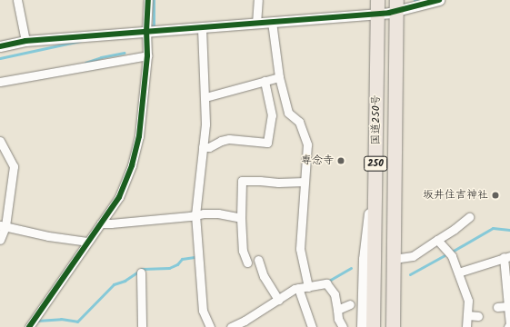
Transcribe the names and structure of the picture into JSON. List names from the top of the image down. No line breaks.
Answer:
{"streets":{"highway":["国道250号","250"]},"places":["専念寺","坂井住吉神社"]}
